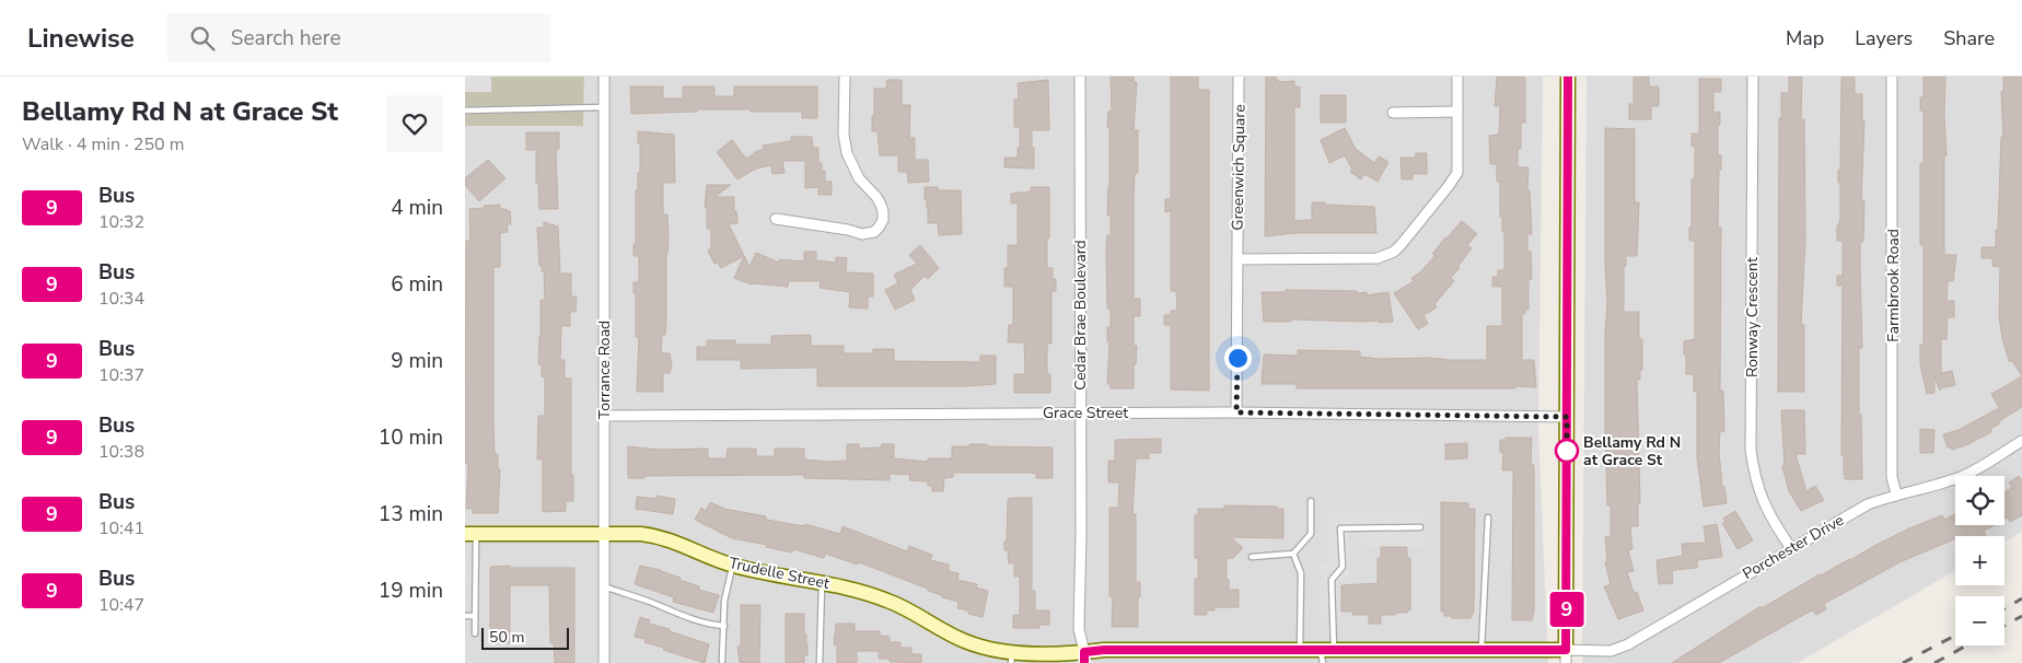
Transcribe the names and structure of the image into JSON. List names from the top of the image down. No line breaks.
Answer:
{"streets":{"street":["Greenwich Square","Farmbrook Road","Cedar Brae Boulevard","Ronway Crescent","Torrance Road","Grace Street","Porchester Drive","Trudelle Street"]},"crossings":[["Greenwich Square","Grace Street"],["Farmbrook Road","Porchester Drive"],["Cedar Brae Boulevard","Grace Street"],["Cedar Brae Boulevard","Trudelle Street"],["Ronway Crescent","Porchester Drive"],["Torrance Road","Grace Street"],["Torrance Road","Trudelle Street"],["Porchester Drive","Trudelle Street"]],"places":["Bellamy Rd N at Grace St"],"lines":["bus line 9"],"scale_bar":"50 m","page":{"header":"Linewise","search":"Search here","nav":["Map","Layers","Share"],"heading":["Bellamy Rd N at Grace St","Walk · 4 min · 250 m"],"on_map":"9","list":[{"mark":"9","name":"Bus","note":"10:32","value":"4 min"},{"mark":"9","name":"Bus","note":"10:34","value":"6 min"},{"mark":"9","name":"Bus","note":"10:37","value":"9 min"},{"mark":"9","name":"Bus","note":"10:38","value":"10 min"},{"mark":"9","name":"Bus","note":"10:41","value":"13 min"},{"mark":"9","name":"Bus","note":"10:47","value":"19 min"}],"map_buttons":["+","−"],"scale":"50 m"}}
